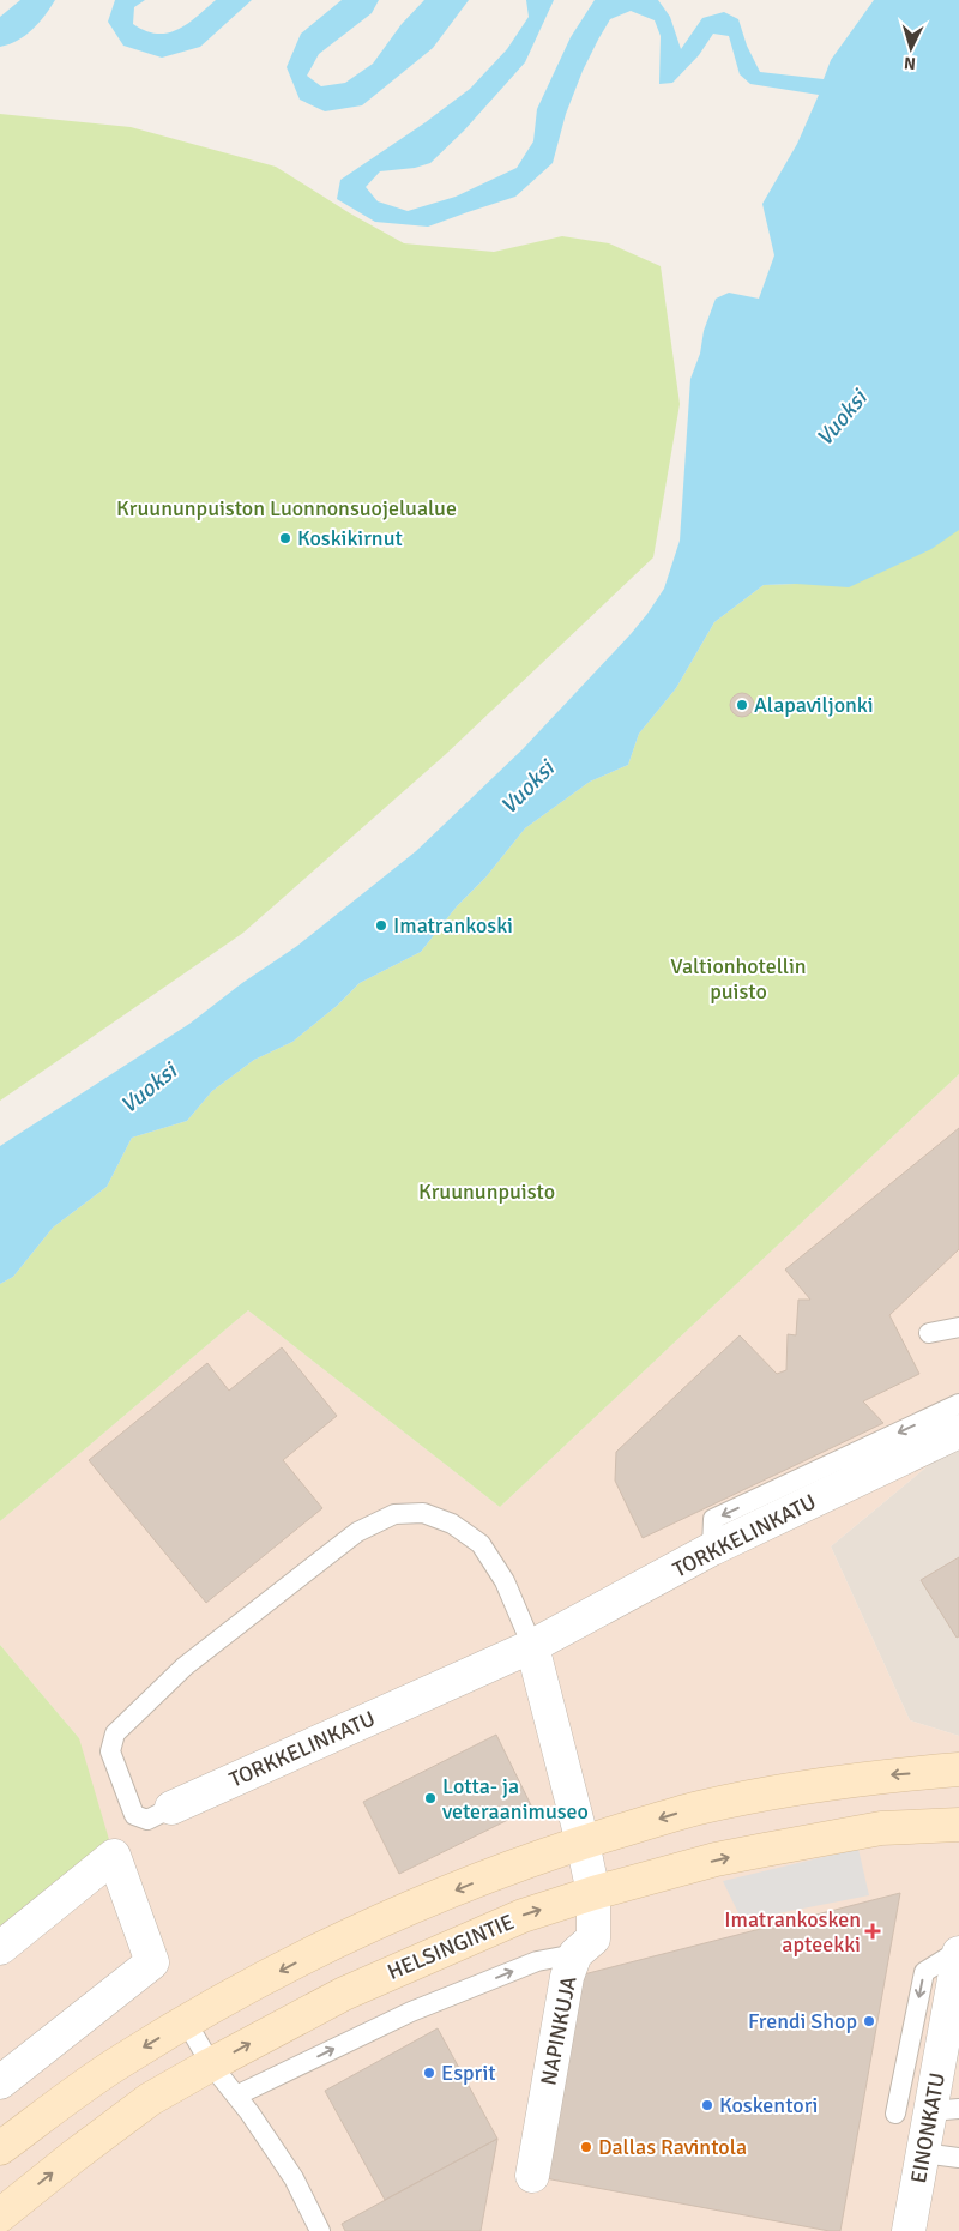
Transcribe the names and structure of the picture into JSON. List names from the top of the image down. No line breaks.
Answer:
{"streets":{"main road":["HELSINGINTIE"],"street":["TORKKELINKATU","NAPINKUJA","EINONKATU"]},"crossings":[["HELSINGINTIE","NAPINKUJA"]],"water":["Vuoksi"],"parks":["Kruununpuiston Luonnonsuojelualue","Valtionhotellin puisto","Kruununpuisto"],"places":{"other":["Koskikirnut","Alapaviljonki","Imatrankoski","Lotta- ja veteraanimuseo","Frendi Shop","Esprit","Koskentori","Dallas Ravintola"],"health":["Imatrankosken apteekki"]},"north":"bottom"}
